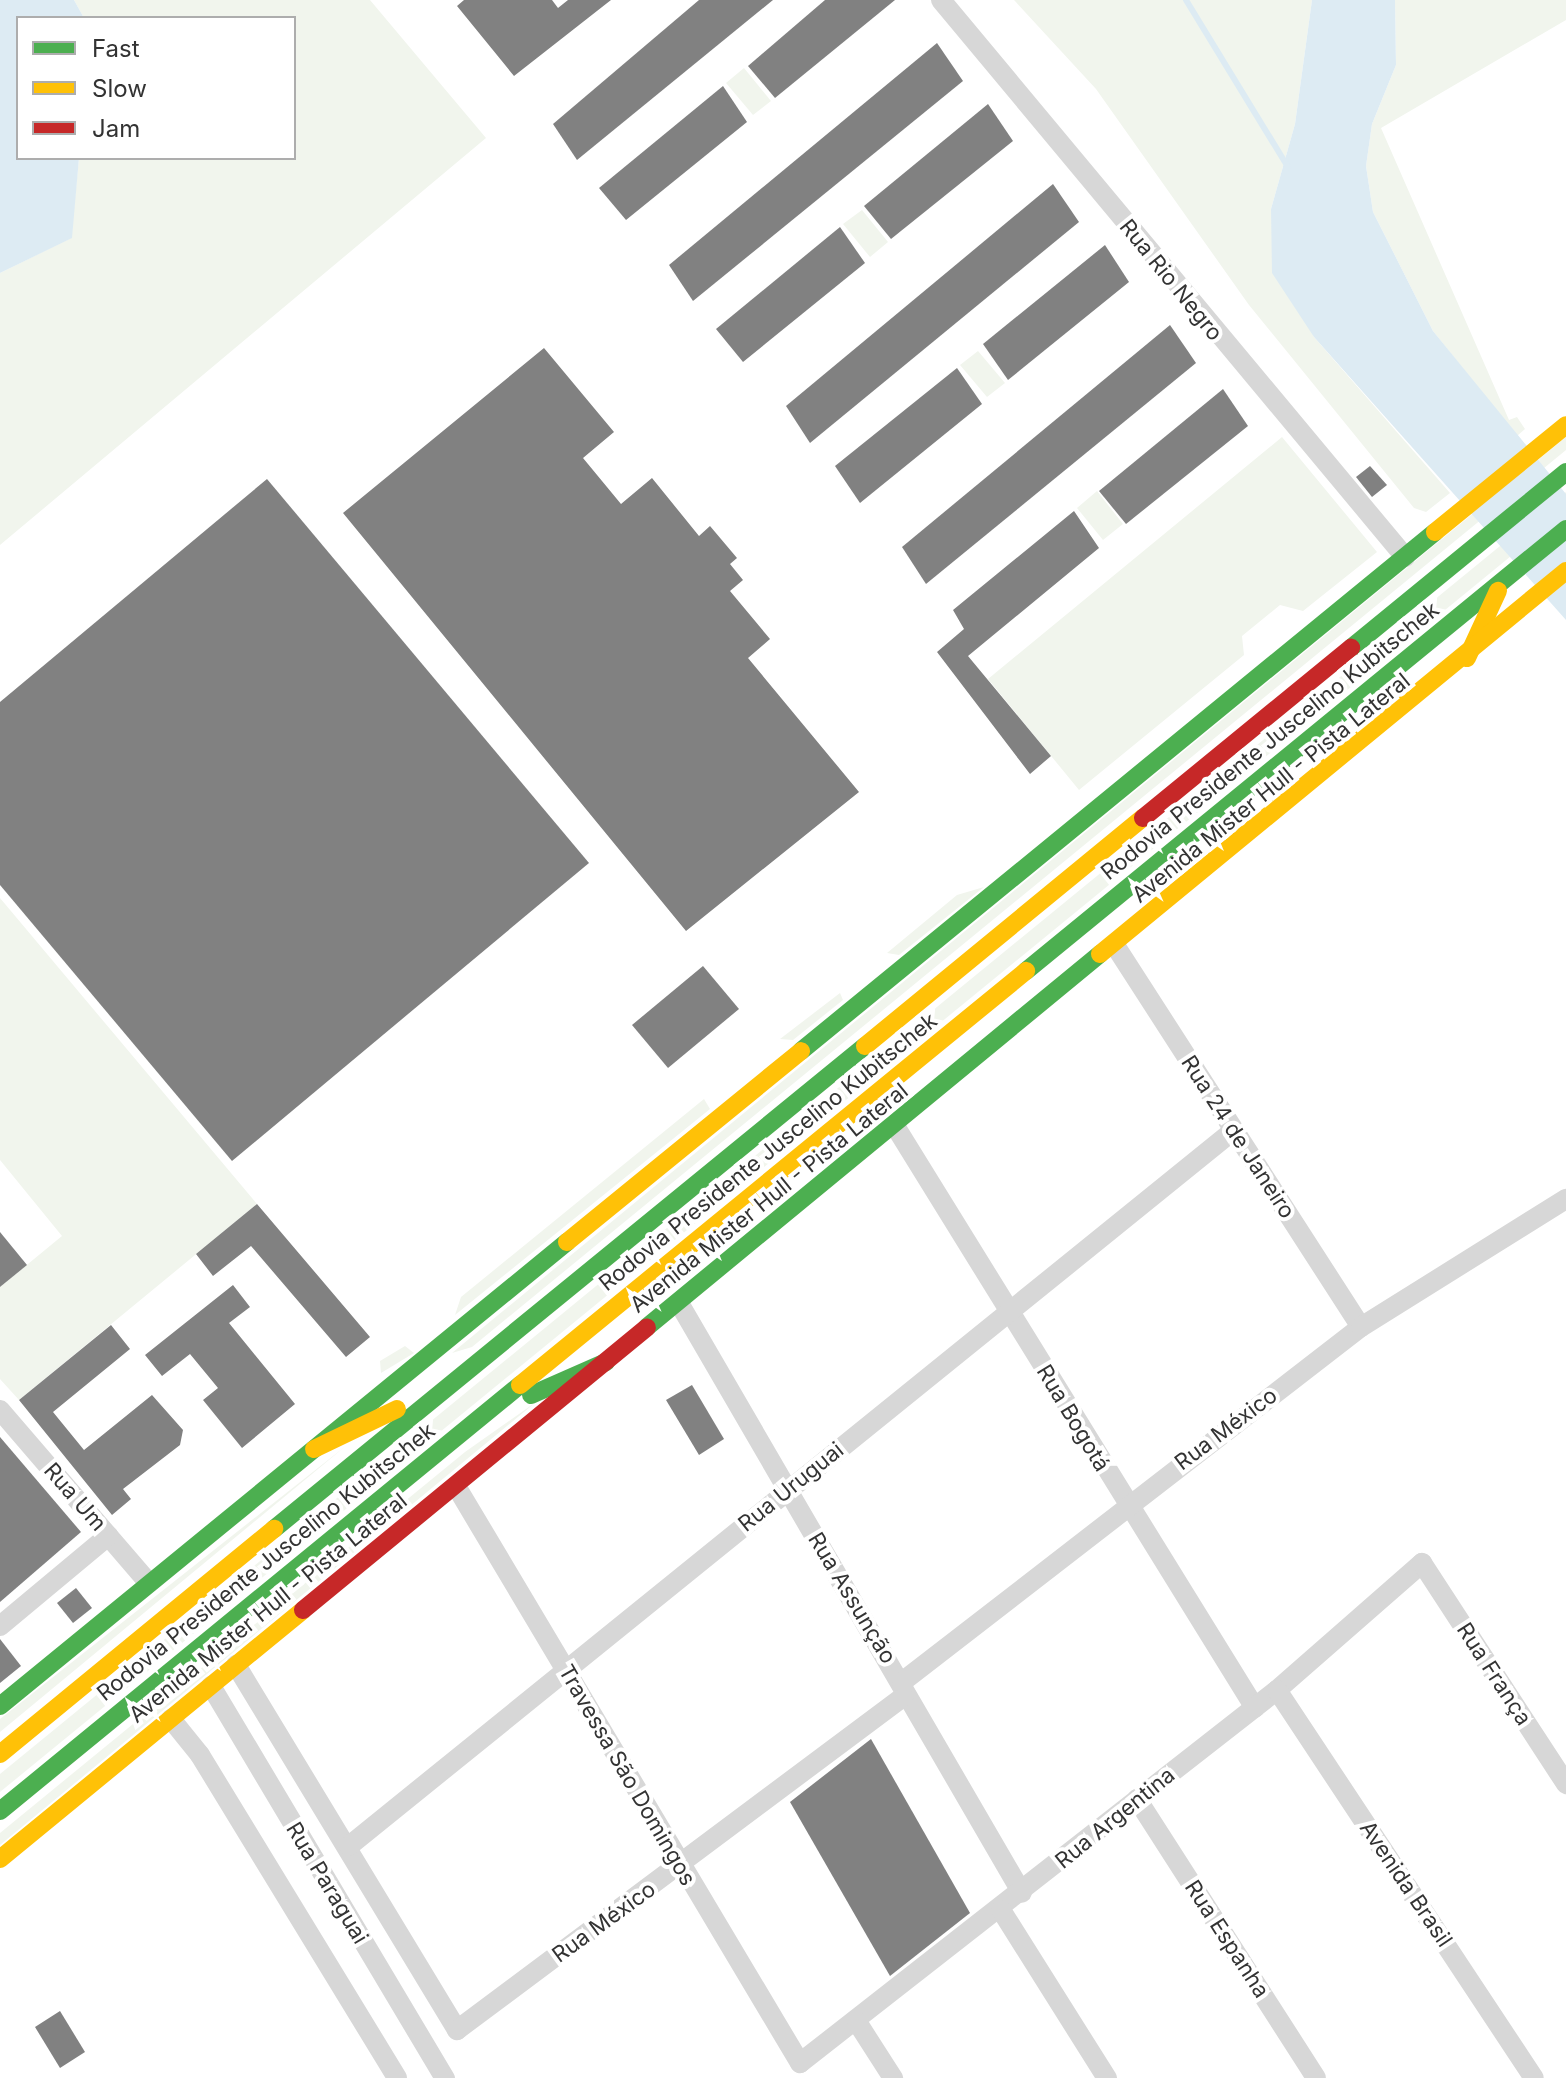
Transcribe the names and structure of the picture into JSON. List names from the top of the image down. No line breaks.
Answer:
{"streets":{"main road":["Rodovia Presidente Juscelino Kubitschek","Avenida Mister Hull - Pista Lateral"],"street":["Rua Rio Negro","Rua 24 de Janeiro","Rua Bogotá","Rua México","Rua Uruguai","Rua Um","Rua Assunção","Rua França","Travessa São Domingos","Rua Argentina","Rua Paraguai","Avenida Brasil","Rua Espanha"]},"crossings":[["Avenida Mister Hull - Pista Lateral","Rua 24 de Janeiro"],["Avenida Mister Hull - Pista Lateral","Rua Bogotá"],["Avenida Mister Hull - Pista Lateral","Rua Assunção"],["Avenida Mister Hull - Pista Lateral","Travessa São Domingos"],["Avenida Mister Hull - Pista Lateral","Rua Paraguai"],["Rua 24 de Janeiro","Rua México"],["Rua 24 de Janeiro","Rua Uruguai"],["Rua Bogotá","Rua México"],["Rua Bogotá","Rua Uruguai"],["Rua Bogotá","Rua Argentina"],["Rua México","Rua Uruguai"],["Rua México","Rua Assunção"],["Rua México","Travessa São Domingos"],["Rua Uruguai","Rua Assunção"],["Rua Uruguai","Travessa São Domingos"],["Rua Assunção","Rua Argentina"],["Rua França","Rua Argentina"],["Travessa São Domingos","Rua Argentina"],["Rua Argentina","Avenida Brasil"],["Rua Argentina","Rua Espanha"]],"legend":["Fast","Slow","Jam"]}
